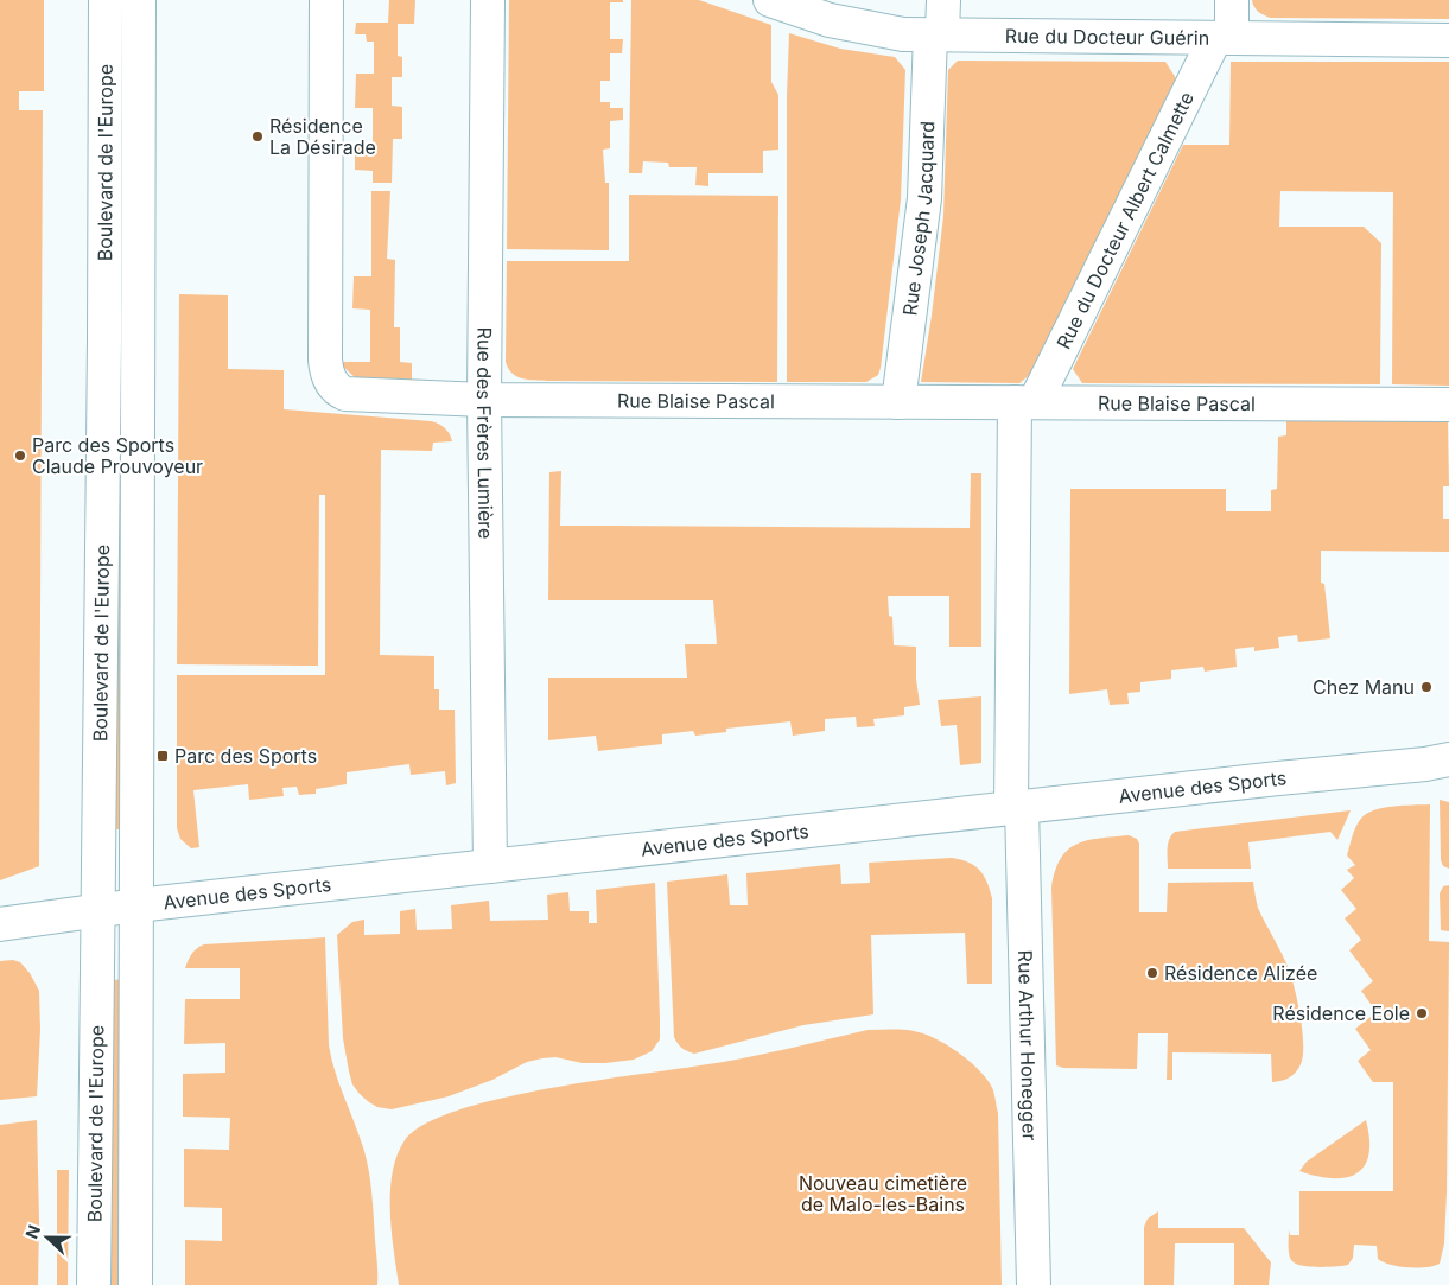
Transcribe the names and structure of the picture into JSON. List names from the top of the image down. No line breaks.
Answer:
{"streets":{"street":["Rue du Docteur Guérin","Boulevard de l'Europe","Rue Joseph Jacquard","Rue du Docteur Albert Calmette","Rue Blaise Pascal","Rue des Frères Lumière","Avenue des Sports","Rue Arthur Honegger"]},"crossings":[["Rue du Docteur Guérin","Rue Joseph Jacquard"],["Rue du Docteur Guérin","Rue du Docteur Albert Calmette"],["Boulevard de l'Europe","Avenue des Sports"],["Rue Joseph Jacquard","Rue Blaise Pascal"],["Rue du Docteur Albert Calmette","Rue Blaise Pascal"],["Rue du Docteur Albert Calmette","Avenue des Sports"],["Rue du Docteur Albert Calmette","Rue Arthur Honegger"],["Rue Blaise Pascal","Rue des Frères Lumière"],["Rue des Frères Lumière","Avenue des Sports"],["Avenue des Sports","Rue Arthur Honegger"]],"parks":["Nouveau cimetière de Malo-les-Bains"],"places":{"other":["Résidence La Désirade","Parc des Sports Claude Prouvoyeur","Chez Manu","Résidence Alizée","Résidence Eole"],"transit":["Parc des Sports"]},"north":"left"}
